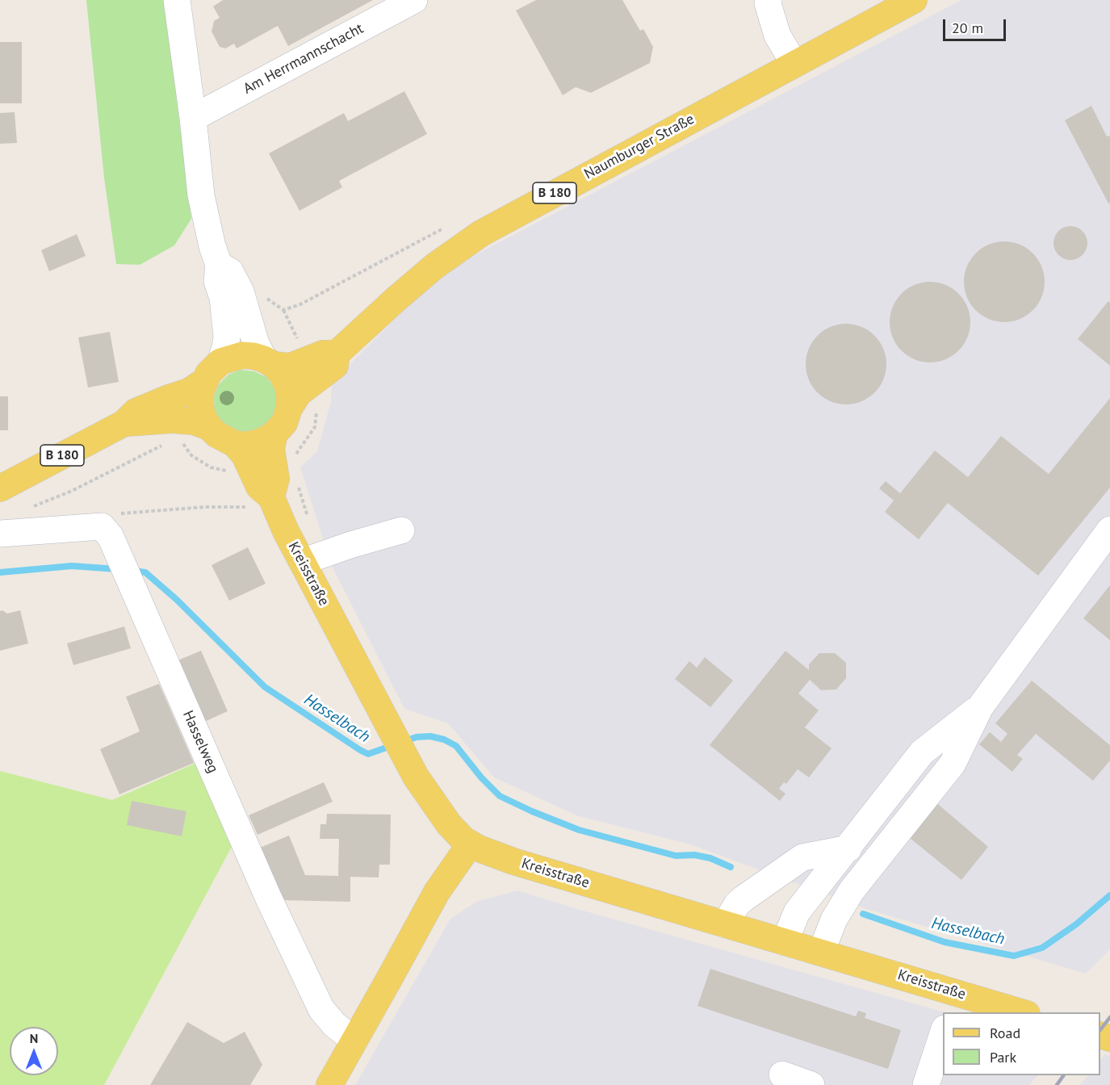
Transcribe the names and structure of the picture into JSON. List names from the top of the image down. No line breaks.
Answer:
{"streets":{"main road":["Naumburger Straße","B 180","Kreisstraße"],"street":["Am Herrmannschacht","Hasselweg"]},"crossings":[["Naumburger Straße","B 180"],["Naumburger Straße","Kreisstraße"],["B 180","Kreisstraße"]],"water":["Hasselbach"],"legend":["Road","Park"],"scale_bar":"20 m","north":"top"}
